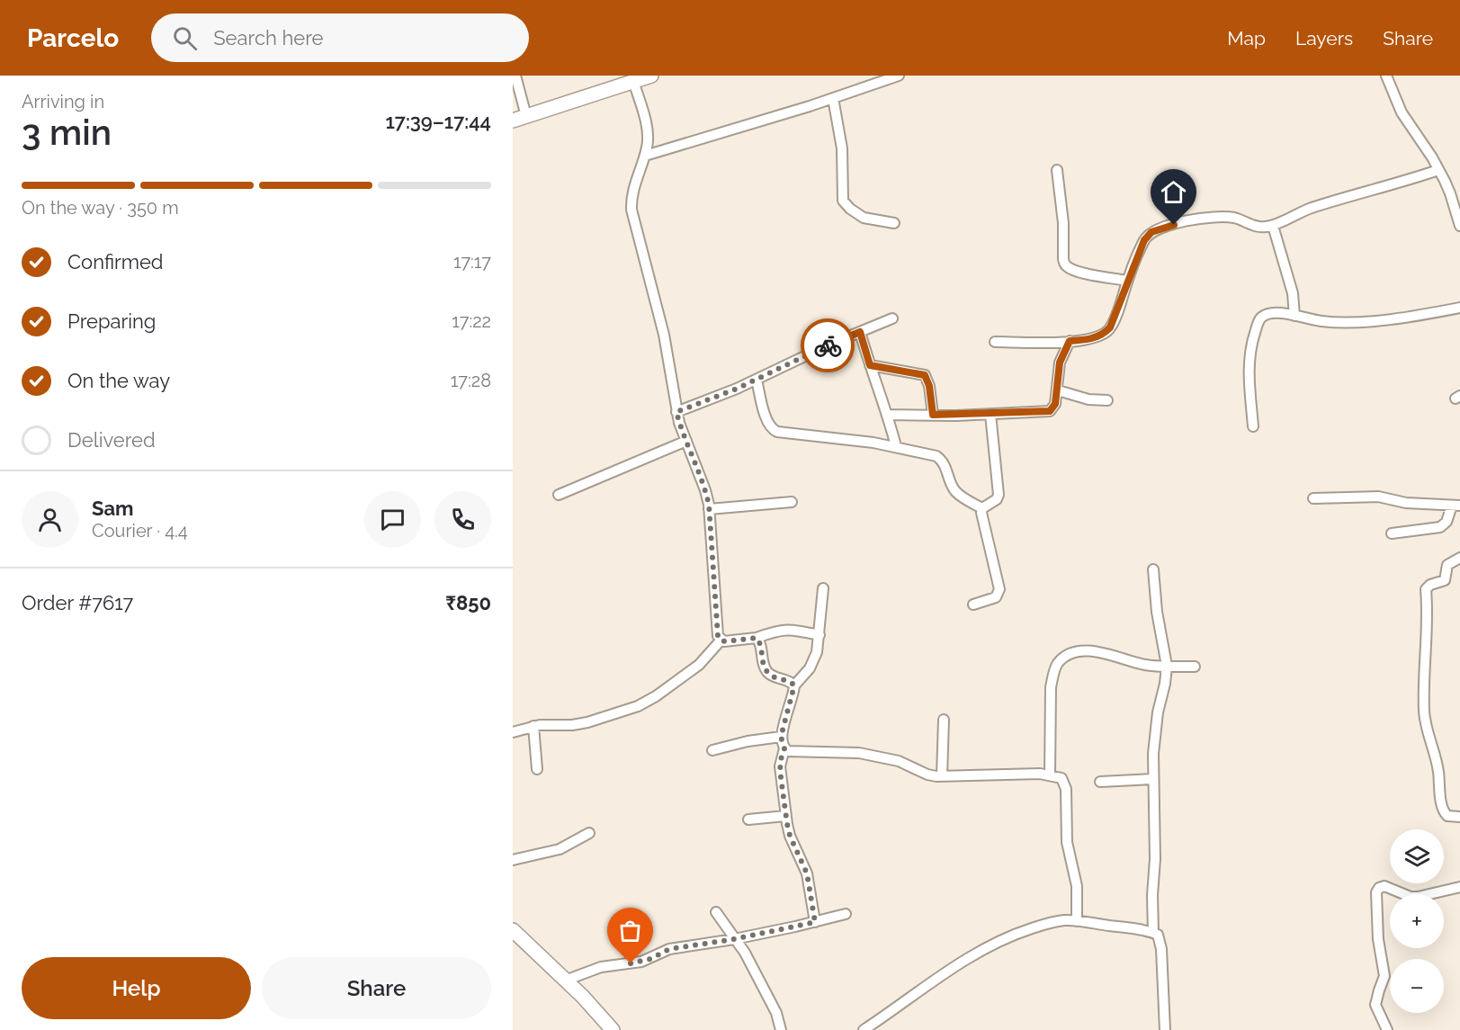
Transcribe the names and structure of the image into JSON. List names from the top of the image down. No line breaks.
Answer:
{"page":{"header":"Parcelo","search":"Search here","nav":["Map","Layers","Share"],"heading":["3 min","Arriving in","17:39–17:44"],"panel":["Sam","Courier · 4.4","Order #7617","₹850"],"bar":"On the way · 350 m","list":[["Confirmed","17:17"],["Preparing","17:22"],["On the way","17:28"],"Delivered"],"map_buttons":["+","−"],"buttons":["Help","Share"]}}
